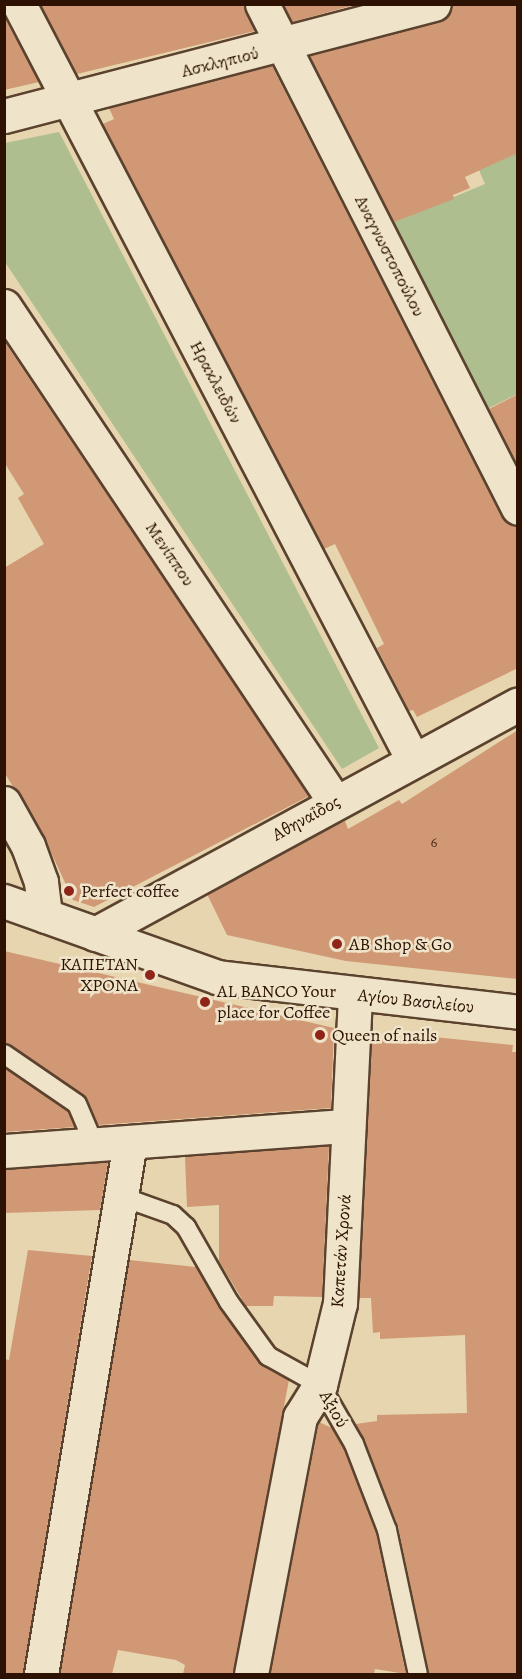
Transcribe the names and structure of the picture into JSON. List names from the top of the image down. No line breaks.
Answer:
{"streets":{"street":["Ασκληπιού","Αναγνωστοπούλου","Ηρακλειδών","Μενίππου","Αθηναΐδος","Αγίου Βασιλείου","Καπετάν Χρονά"],"lane":["Αξιού"]},"crossings":[["Ασκληπιού","Αναγνωστοπούλου"],["Ασκληπιού","Ηρακλειδών"],["Ηρακλειδών","Αθηναΐδος"],["Μενίππου","Αθηναΐδος"],["Αθηναΐδος","Αγίου Βασιλείου"],["Αγίου Βασιλείου","Καπετάν Χρονά"],["Καπετάν Χρονά","Αξιού"]],"places":["Perfect coffee","AB Shop & Go","ΚΑΠΕΤΑΝ ΧΡΟΝΑ","AL BANCO Your place for Coffee","Queen of nails"],"house_numbers":["6"]}
